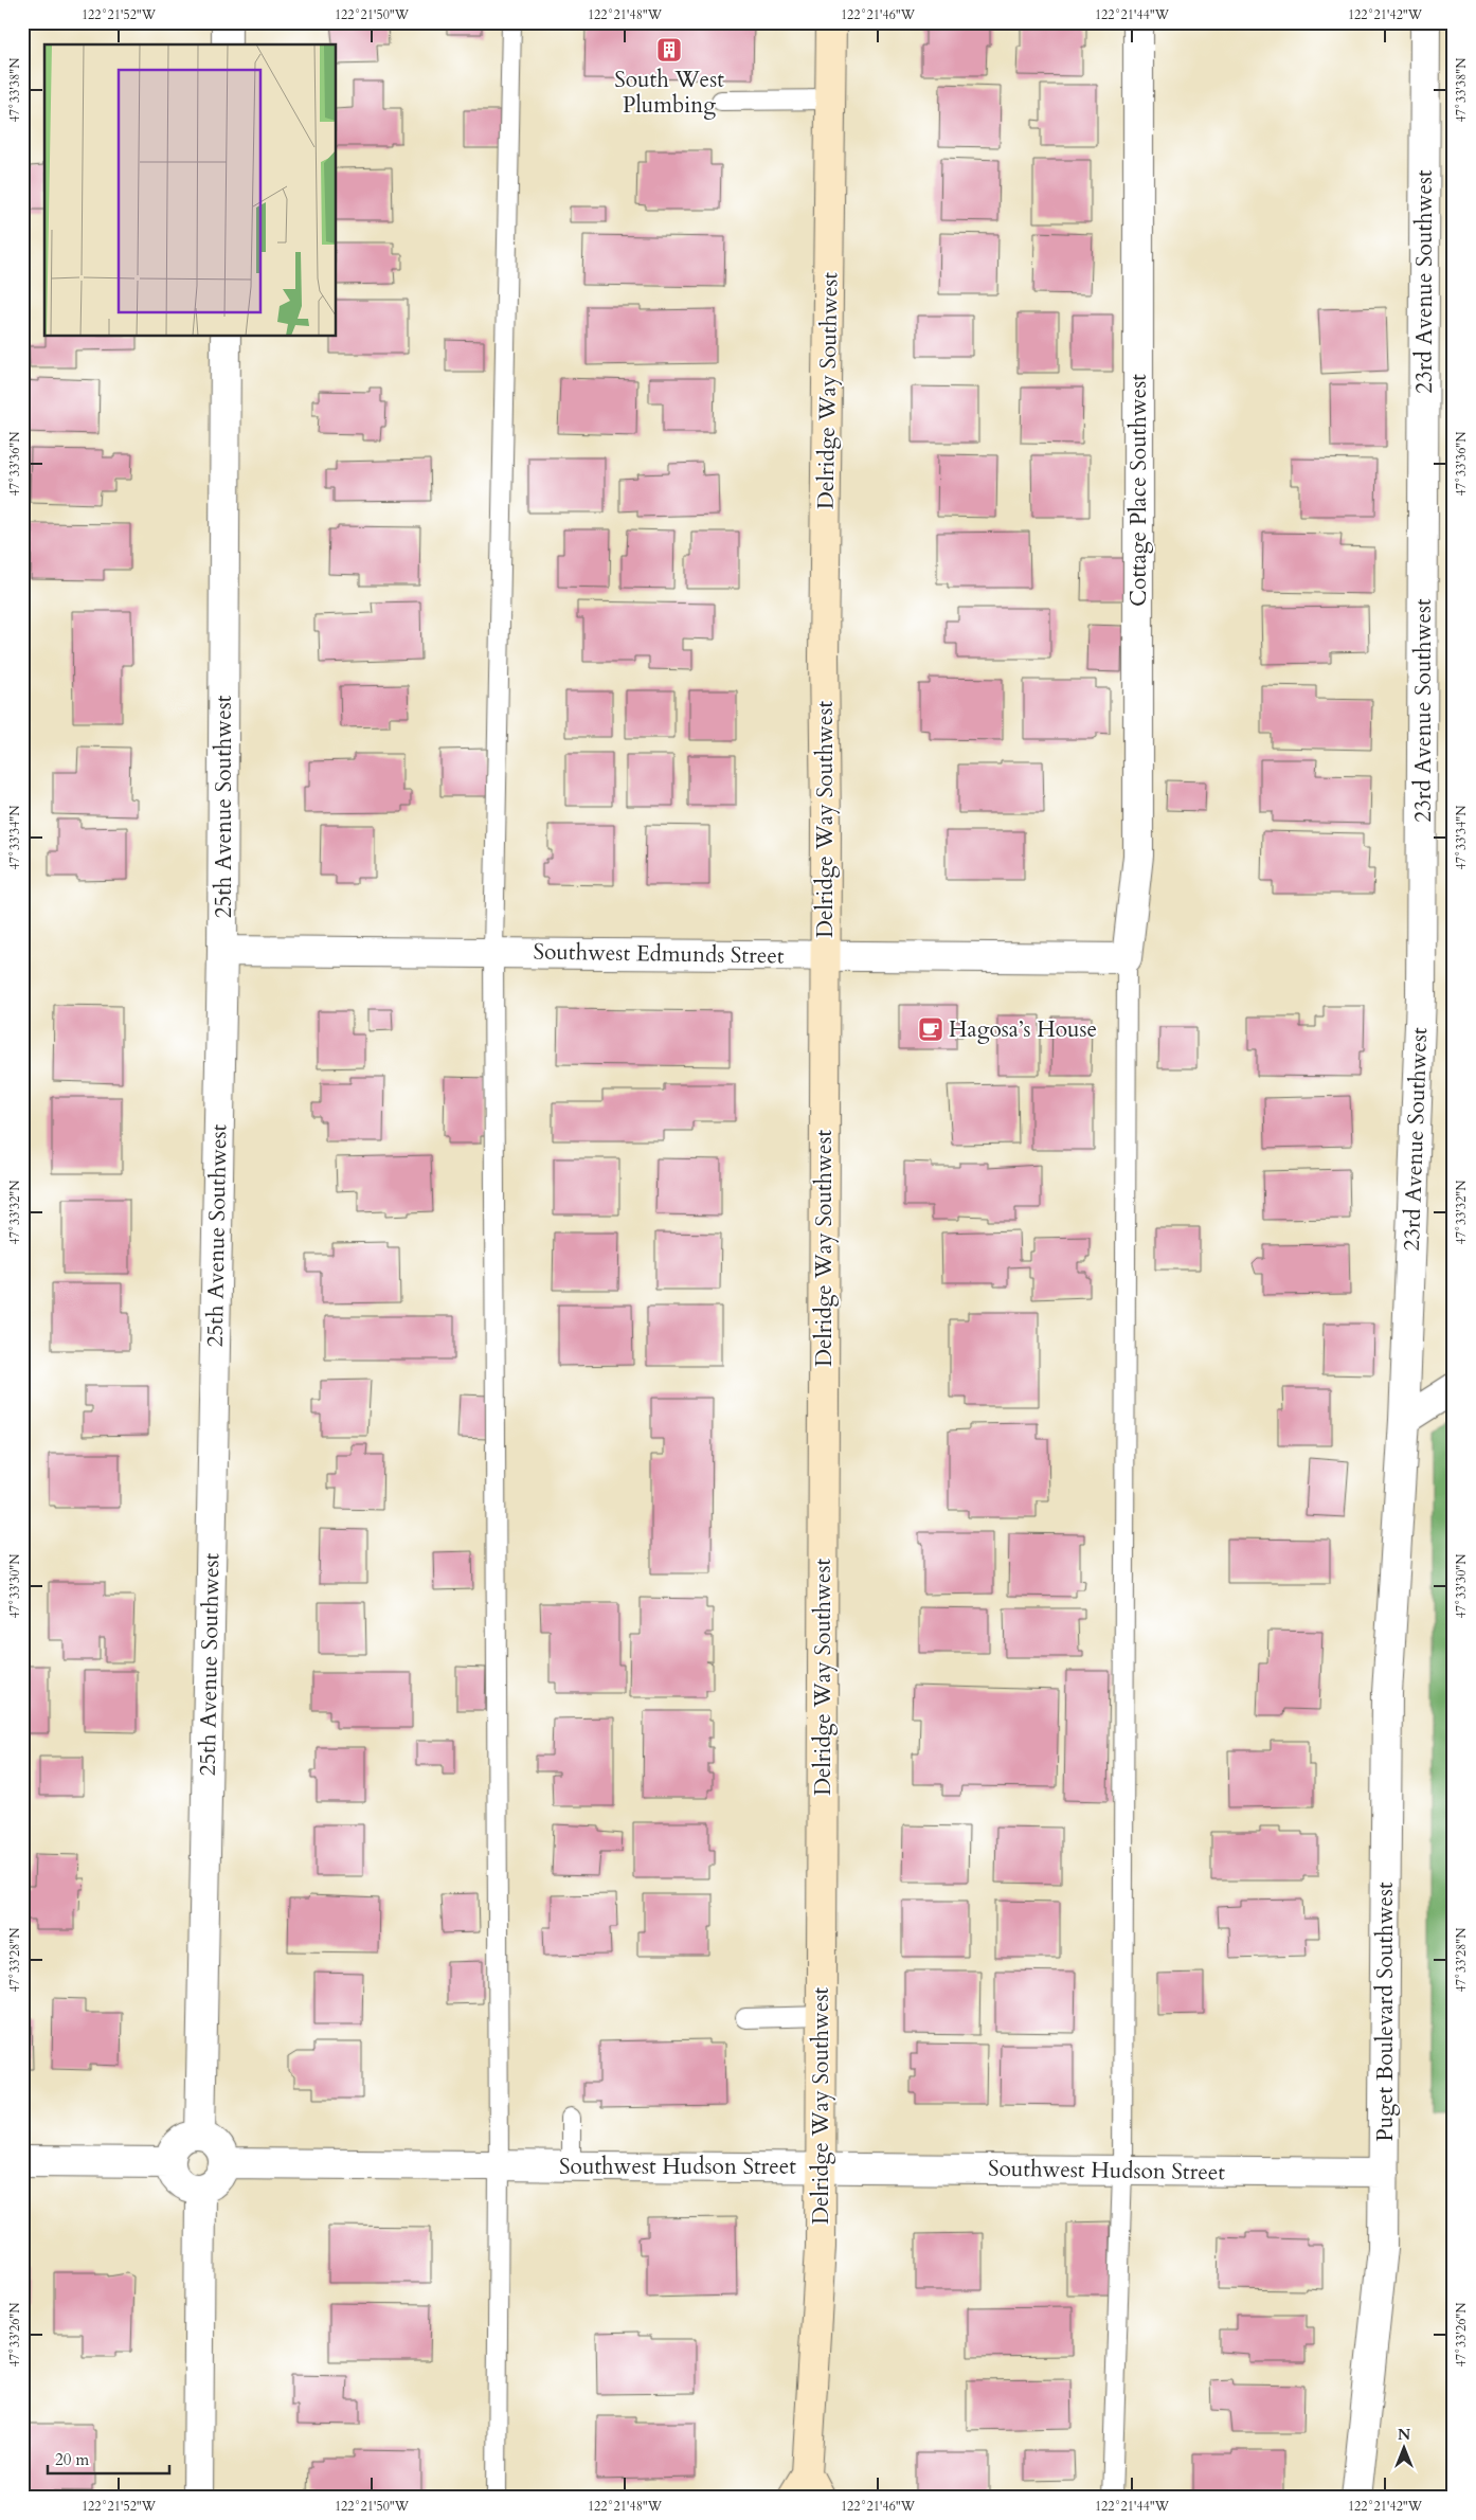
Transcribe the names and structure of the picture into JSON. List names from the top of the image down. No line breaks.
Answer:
{"streets":{"main road":["Delridge Way Southwest"],"street":["23rd Avenue Southwest","Cottage Place Southwest","25th Avenue Southwest","Southwest Edmunds Street","Puget Boulevard Southwest","Southwest Hudson Street"]},"crossings":[["23rd Avenue Southwest","Puget Boulevard Southwest"],["Delridge Way Southwest","Southwest Edmunds Street"],["Delridge Way Southwest","Southwest Hudson Street"],["Cottage Place Southwest","Southwest Edmunds Street"],["25th Avenue Southwest","Southwest Edmunds Street"],["25th Avenue Southwest","Southwest Hudson Street"],["Puget Boulevard Southwest","Southwest Hudson Street"]],"places":{"building":["South West Plumbing"],"cafe":["Hagosa’s House"]},"scale_bar":"20 m","north":"top","coordinates":["122°21'52\"W","122°21'50\"W","122°21'48\"W","122°21'46\"W","122°21'44\"W","122°21'42\"W","47°33'38\"N","47°33'36\"N","47°33'34\"N","47°33'32\"N","47°33'30\"N","47°33'28\"N","47°33'26\"N"]}
